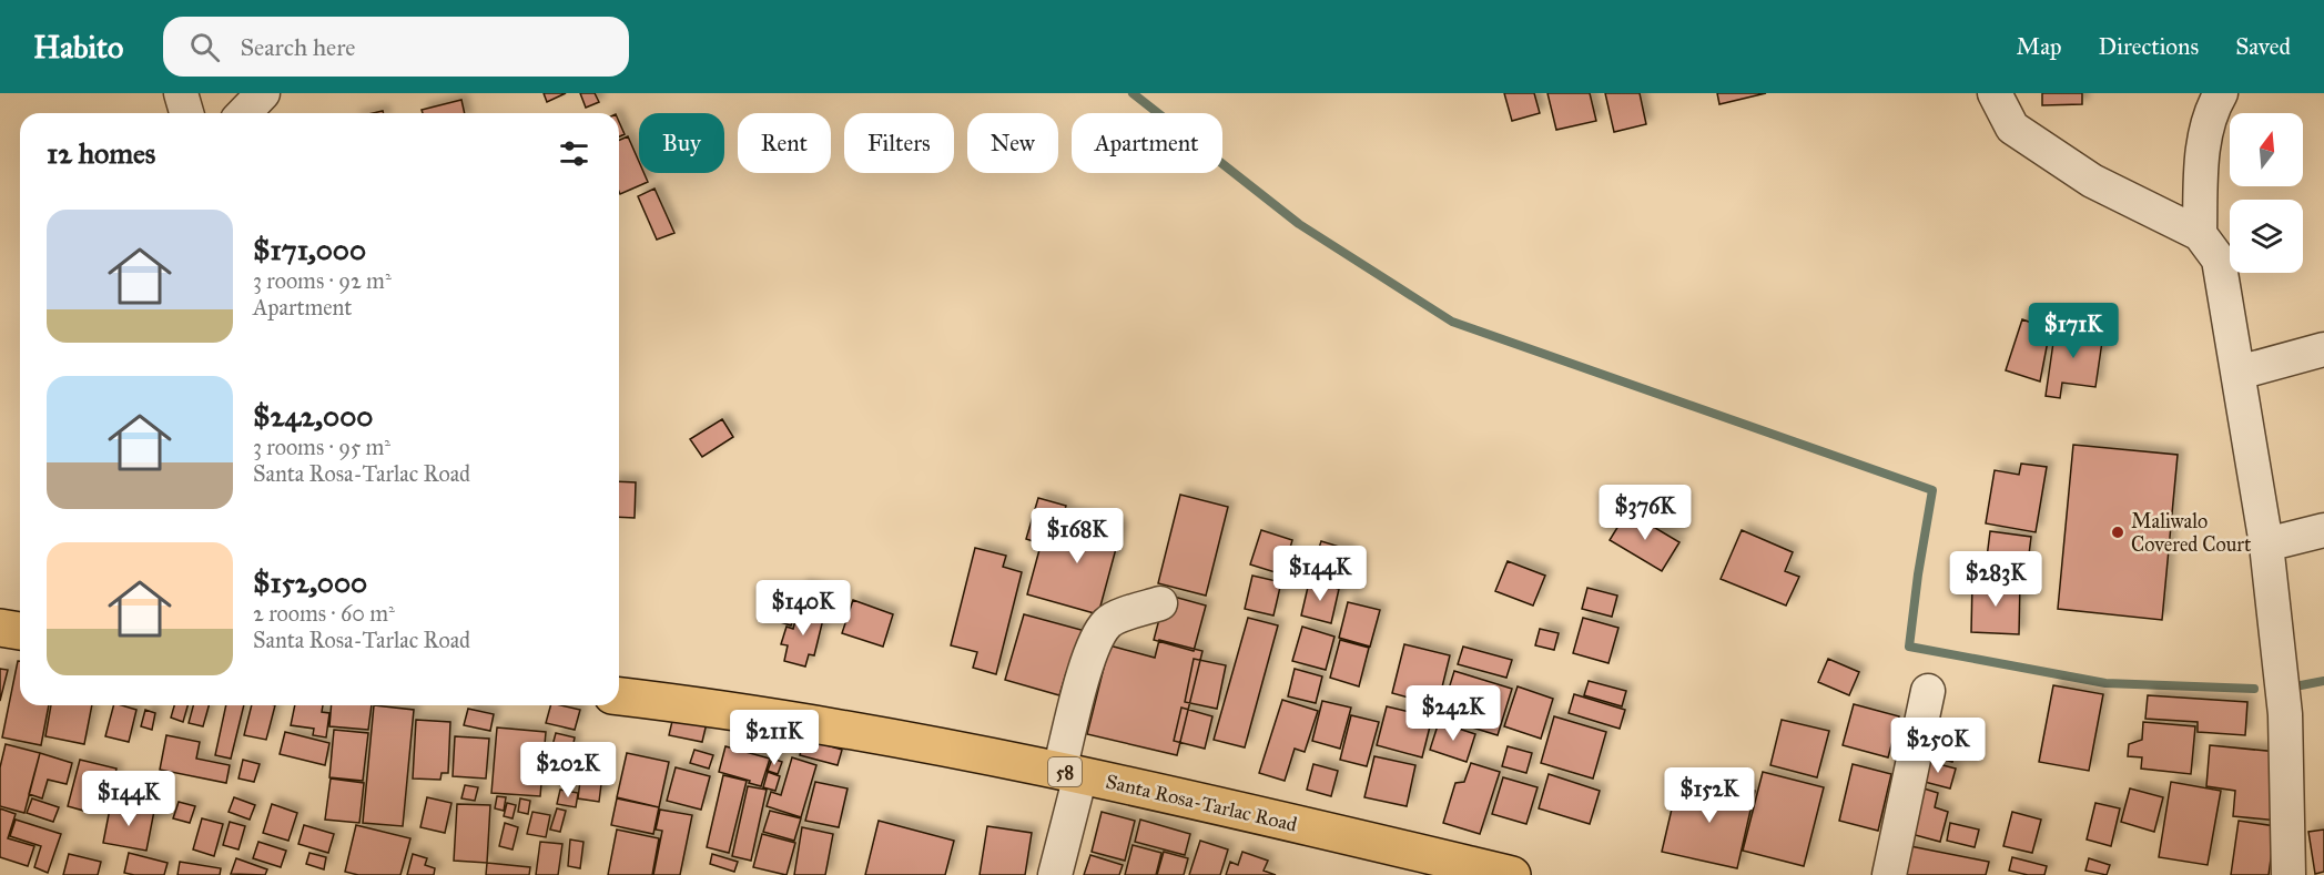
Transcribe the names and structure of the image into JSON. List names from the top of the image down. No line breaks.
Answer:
{"streets":{"highway":["58","Santa Rosa-Tarlac Road"]},"places":["Maliwalo Covered Court"],"north":"top","page":{"header":"Habito","search":"Search here","nav":["Map","Directions","Saved"],"chip":["Buy","Rent","Filters","New","Apartment"],"heading":"12 homes","list":[{"name":"$171,000","note":"3 rooms · 92 m² · Apartment"},{"name":"$242,000","note":"3 rooms · 95 m² · Santa Rosa-Tarlac Road"},{"name":"$152,000","note":"2 rooms · 60 m² · Santa Rosa-Tarlac Road"}],"price":["$171K","$376K","$168K","$144K","$283K","$140K","$242K","$211K","$250K","$202K","$152K","$144K"]}}
